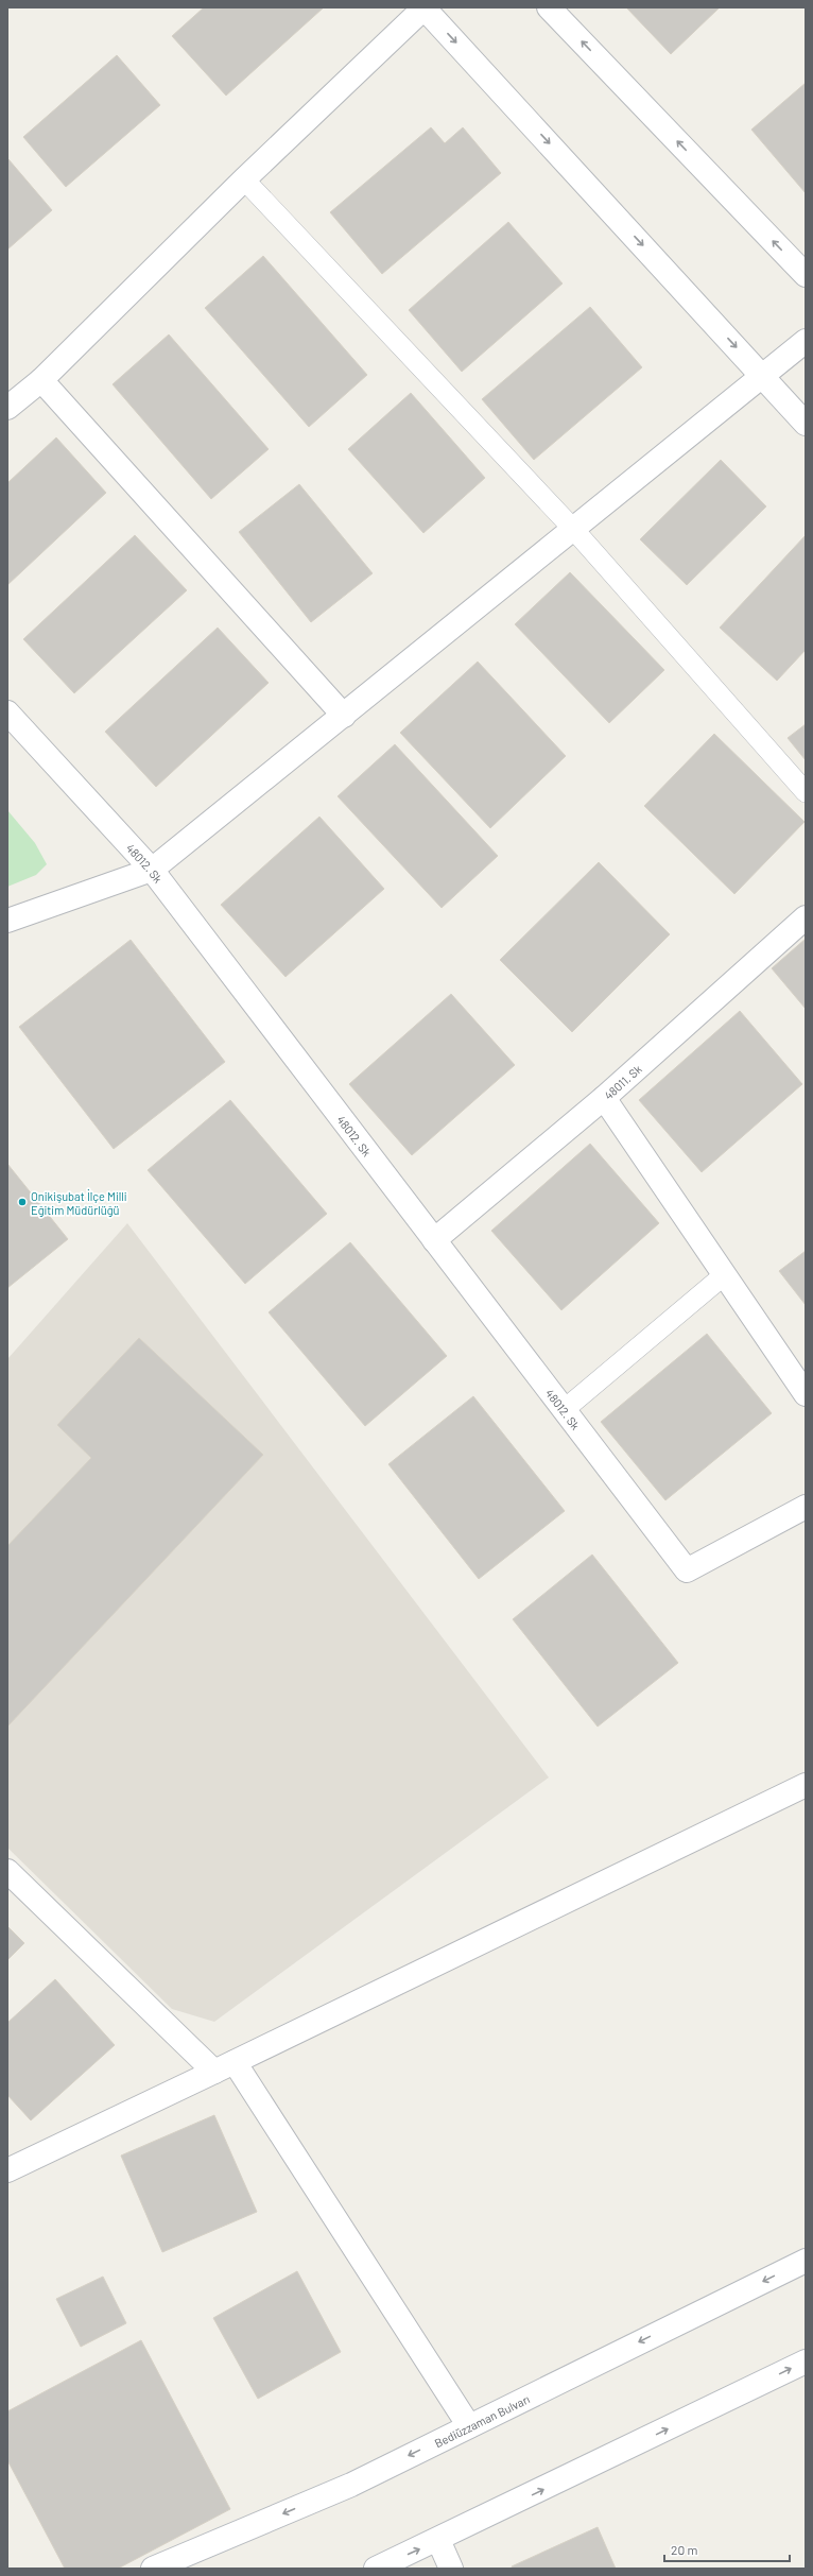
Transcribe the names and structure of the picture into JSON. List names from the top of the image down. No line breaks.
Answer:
{"streets":{"street":["48012. Sk","48011. Sk","Bediüzzaman Bulvarı"]},"crossings":[["48012. Sk","48011. Sk"]],"places":["Onikişubat İlçe Milli Eğitim Müdürlüğü"],"scale_bar":"20 m"}
